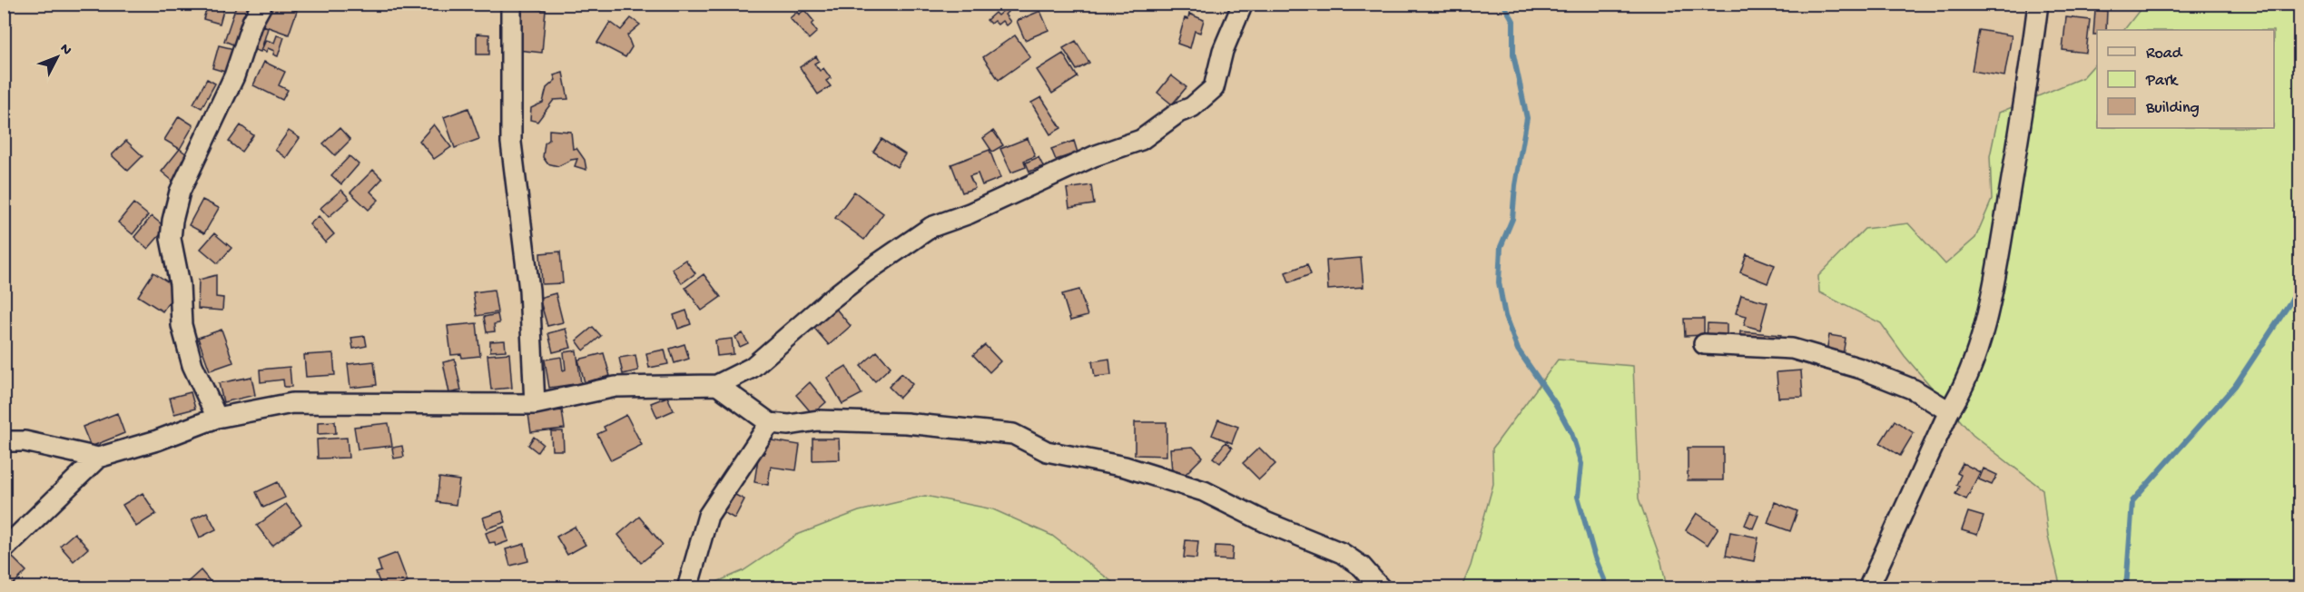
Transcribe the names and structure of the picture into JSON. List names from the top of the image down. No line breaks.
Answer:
{"legend":["Road","Park","Building"],"north":"top right"}
